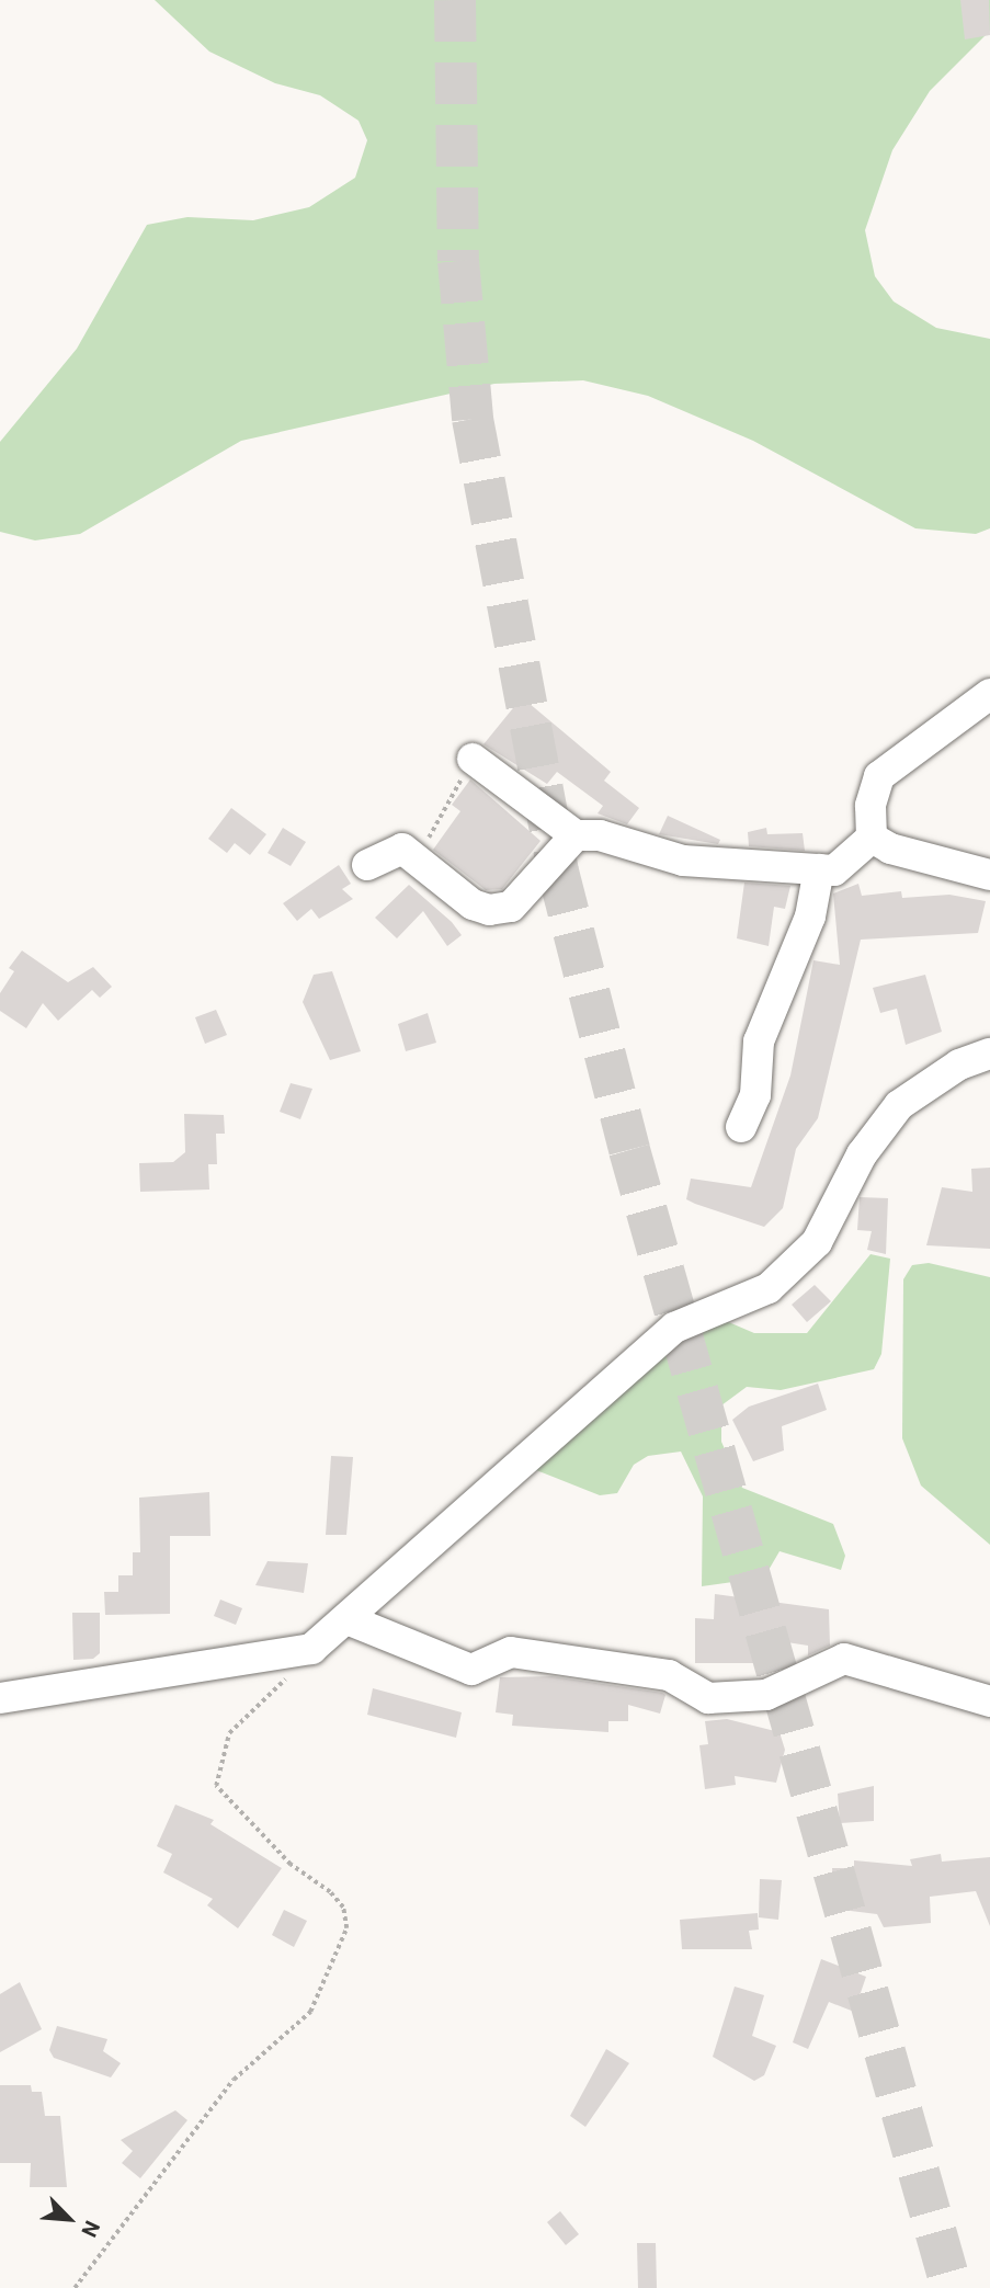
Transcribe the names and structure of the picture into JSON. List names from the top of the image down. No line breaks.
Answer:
{"north":"bottom right"}
